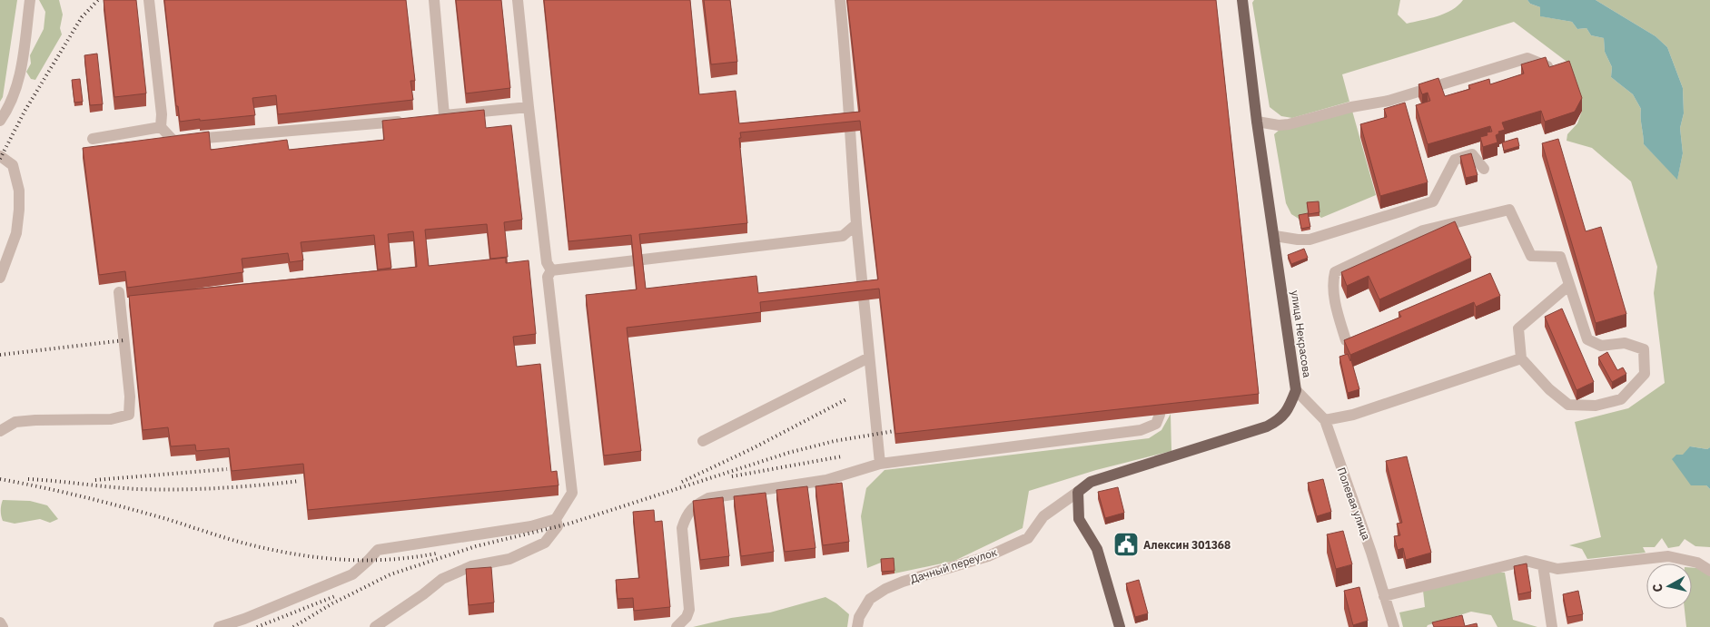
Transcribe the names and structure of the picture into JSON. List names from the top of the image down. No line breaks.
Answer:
{"streets":{"main road":["улица Некрасова"],"street":["Полевая улица","Дачный переулок"]},"crossings":[["улица Некрасова","Полевая улица"],["улица Некрасова","Дачный переулок"]],"places":{"public building":["Алексин 301368"]},"north":"left"}
